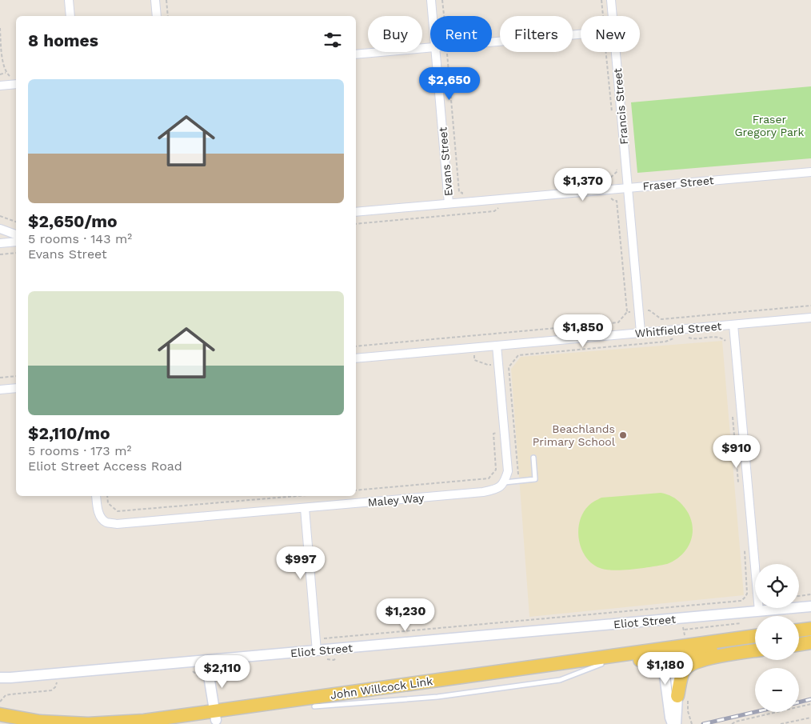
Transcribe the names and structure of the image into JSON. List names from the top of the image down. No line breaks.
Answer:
{"streets":{"main road":["John Willcock Link"],"street":["Francis Street","Evans Street","Fraser Street","Whitfield Street","Maley Way","Eliot Street"]},"crossings":[["Francis Street","Fraser Street"],["Francis Street","Whitfield Street"],["Evans Street","Fraser Street"]],"parks":["Fraser Gregory Park"],"places":["Beachlands Primary School"],"page":{"chip":["Buy","Rent","Filters","New"],"heading":"8 homes","list":[{"name":"$2,650/mo","note":"5 rooms · 143 m² · Evans Street"},{"name":"$2,110/mo","note":"5 rooms · 173 m² · Eliot Street Access Road"}],"price":["$2,650","$1,370","$1,850","$910","$997","$1,230","$1,180","$2,110"],"map_buttons":["+","−"]}}
